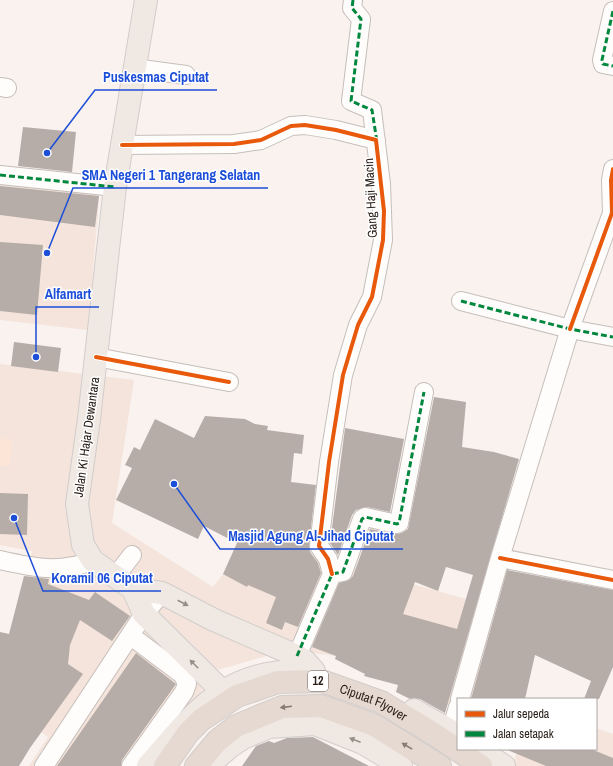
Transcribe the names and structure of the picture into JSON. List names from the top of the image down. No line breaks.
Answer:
{"streets":{"highway":["12","Ciputat Flyover"],"main road":["Jalan Ki Hajar Dewantara"],"street":["Gang Haji Macin"]},"crossings":[["Gang Haji Macin","Jalan Ki Hajar Dewantara"]],"one_way":["Ciputat Flyover"],"places":["Puskesmas Ciputat","SMA Negeri 1 Tangerang Selatan","Alfamart","Masjid Agung Al-Jihad Ciputat","Koramil 06 Ciputat"],"legend":["Jalur sepeda","Jalan setapak"]}
